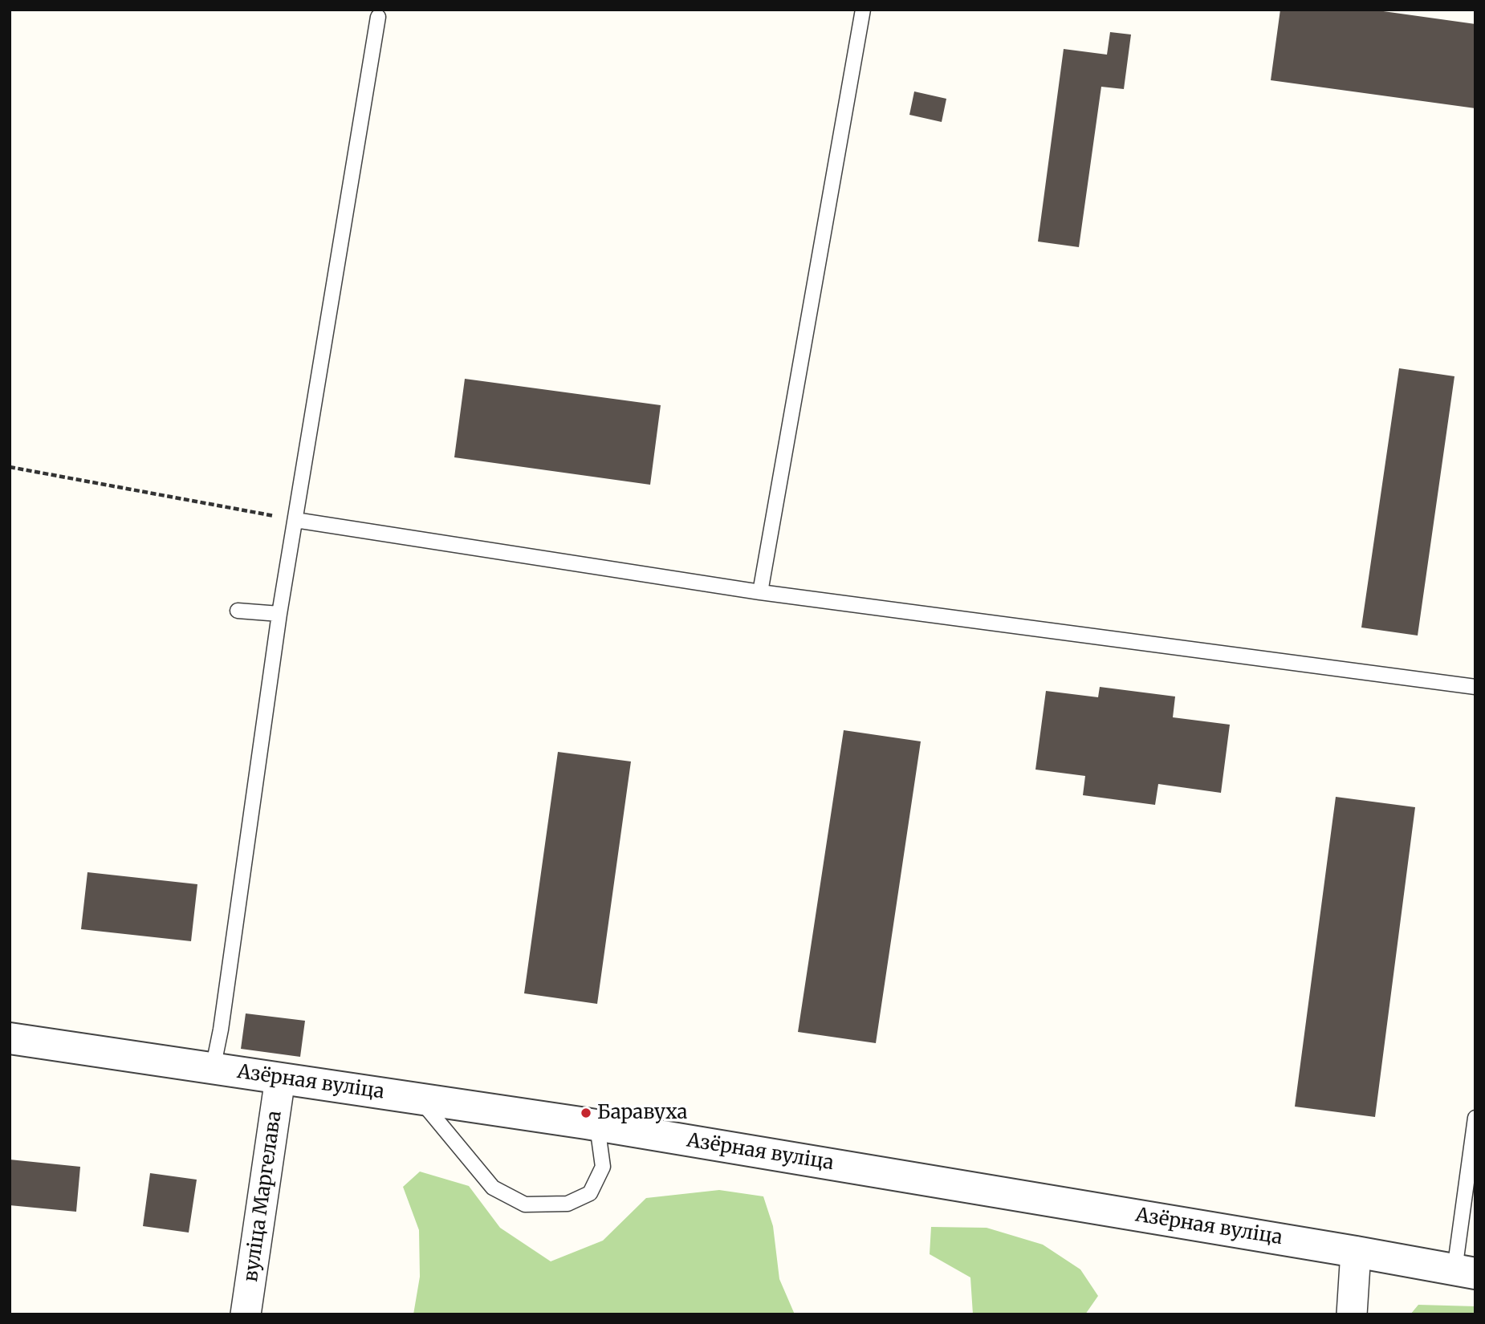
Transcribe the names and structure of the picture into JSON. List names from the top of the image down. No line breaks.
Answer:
{"streets":{"street":["Азёрная вуліца","вуліца Маргелава"]},"crossings":[["Азёрная вуліца","вуліца Маргелава"]],"places":["Баравуха"]}
